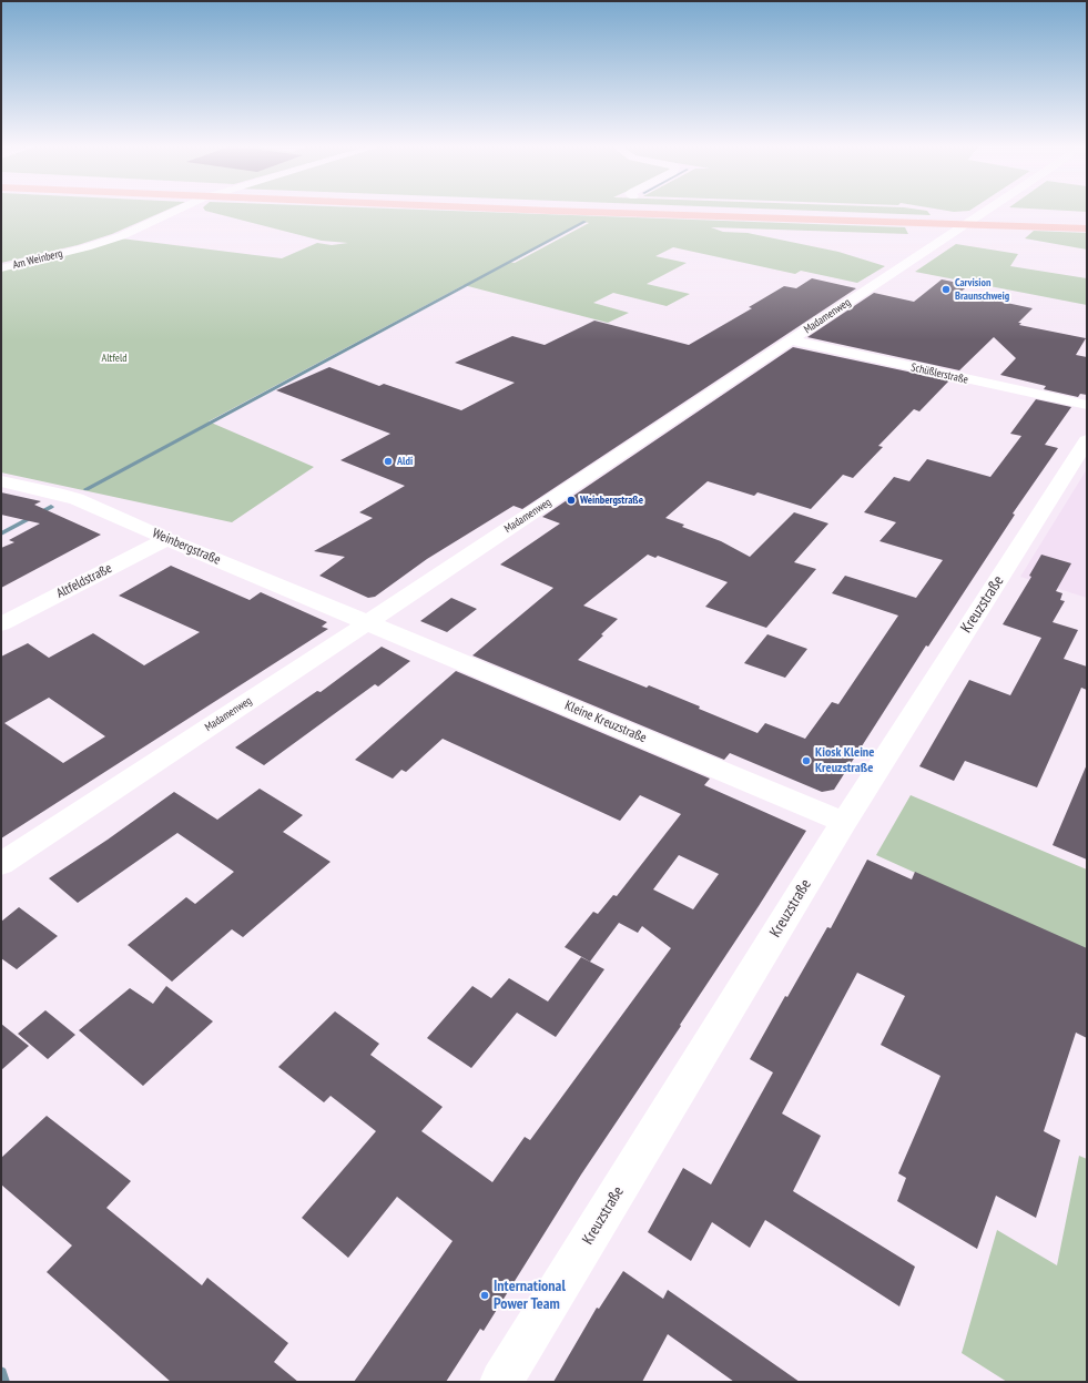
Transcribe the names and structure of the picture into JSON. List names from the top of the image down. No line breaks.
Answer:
{"streets":{"street":["Am Weinberg","Madamenweg","Schüßlerstraße","Weinbergstraße","Altfeldstraße","Kreuzstraße","Kleine Kreuzstraße"]},"crossings":[["Madamenweg","Schüßlerstraße"],["Madamenweg","Weinbergstraße"],["Madamenweg","Kleine Kreuzstraße"],["Weinbergstraße","Altfeldstraße"],["Weinbergstraße","Kleine Kreuzstraße"],["Kreuzstraße","Kleine Kreuzstraße"]],"parks":["Altfeld"],"places":["Carvision Braunschweig","Aldi","Weinbergstraße","Kiosk Kleine Kreuzstraße","International Power Team"]}
